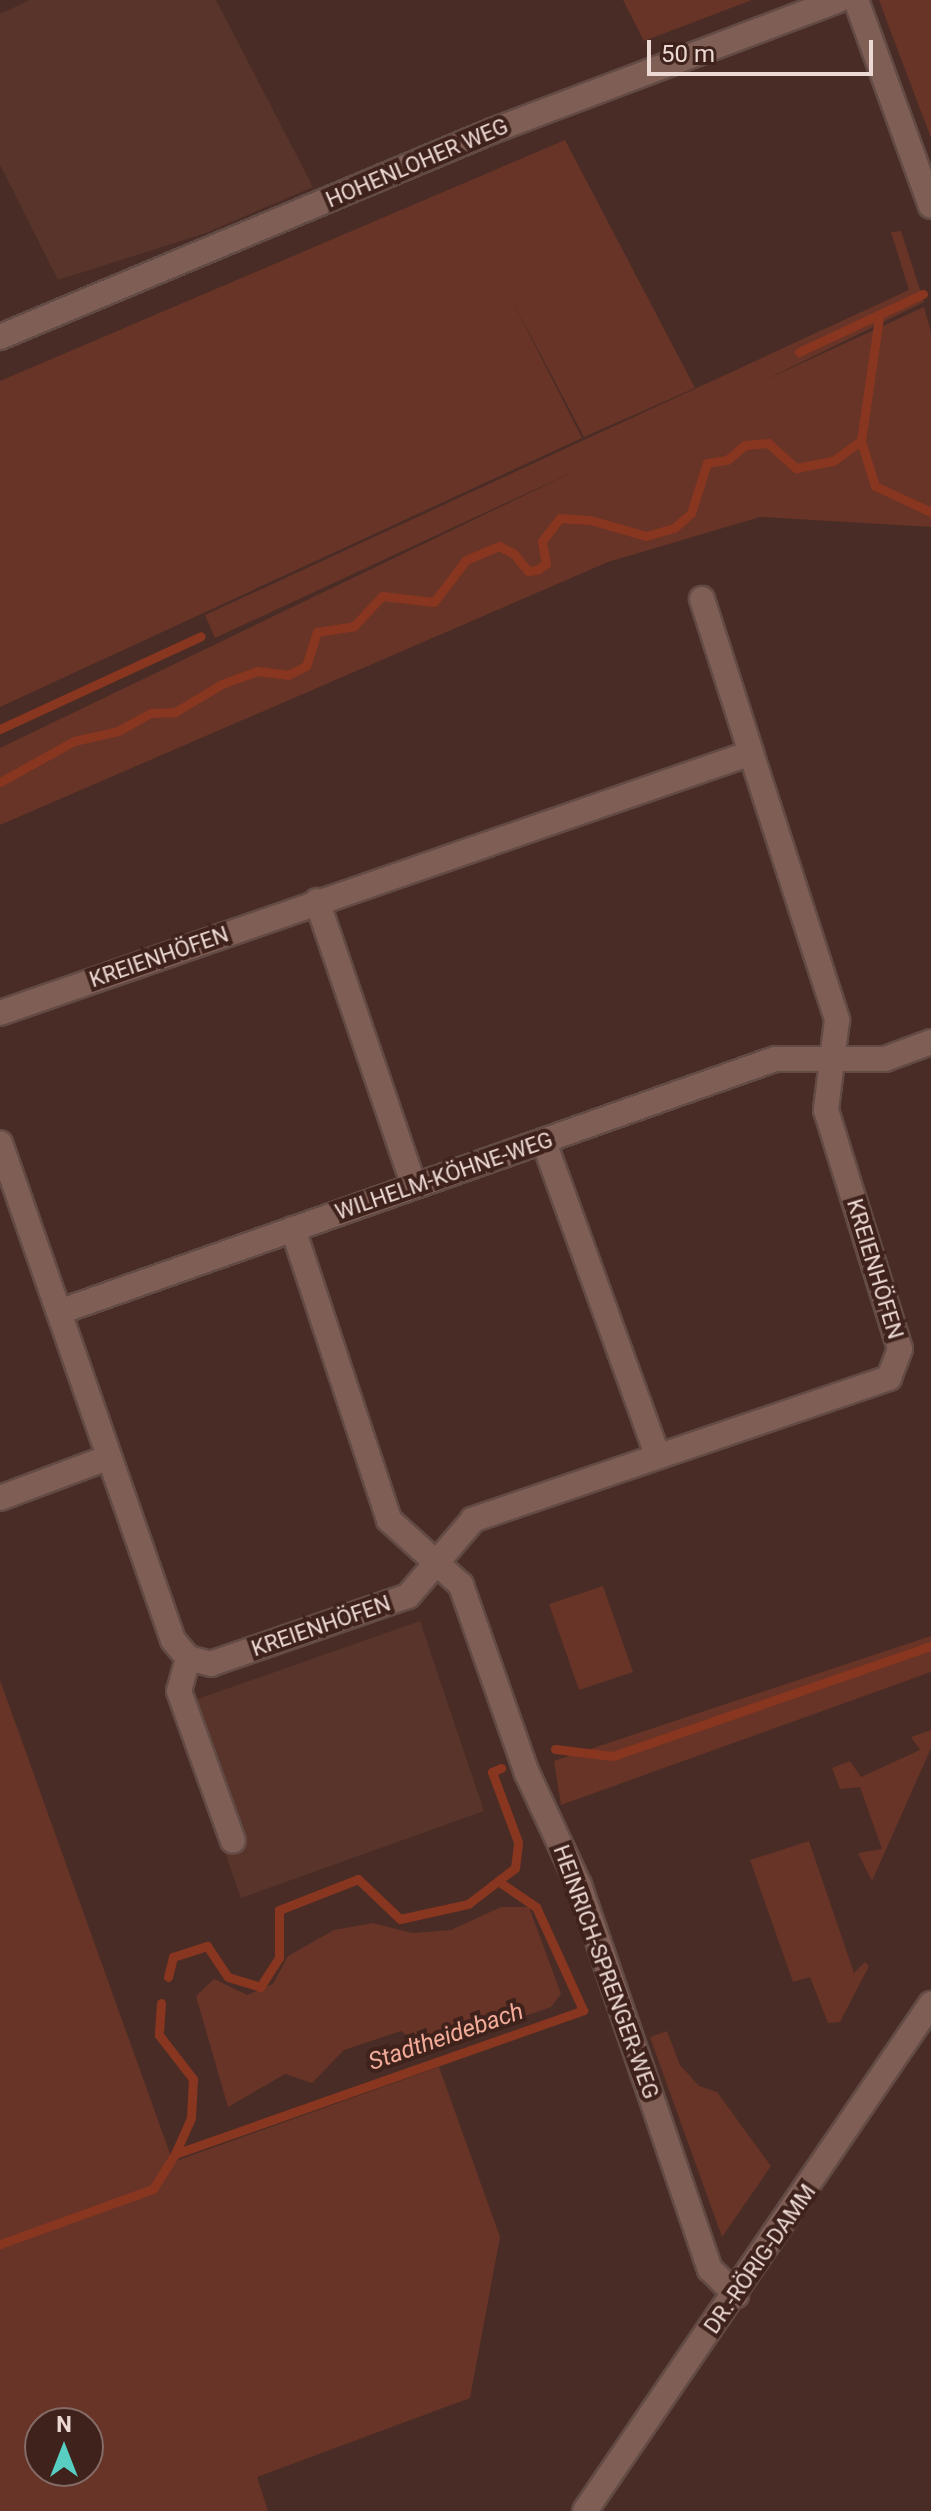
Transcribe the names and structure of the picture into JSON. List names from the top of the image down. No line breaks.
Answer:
{"streets":{"street":["HOHENLOHER WEG","KREIENHÖFEN","WILHELM-KÖHNE-WEG","HEINRICH-SPRENGER-WEG","DR.-RÖRIG-DAMM"]},"crossings":[["KREIENHÖFEN","WILHELM-KÖHNE-WEG"],["KREIENHÖFEN","HEINRICH-SPRENGER-WEG"],["HEINRICH-SPRENGER-WEG","DR.-RÖRIG-DAMM"]],"water":["Stadtheidebach"],"scale_bar":"50 m","north":"top"}
